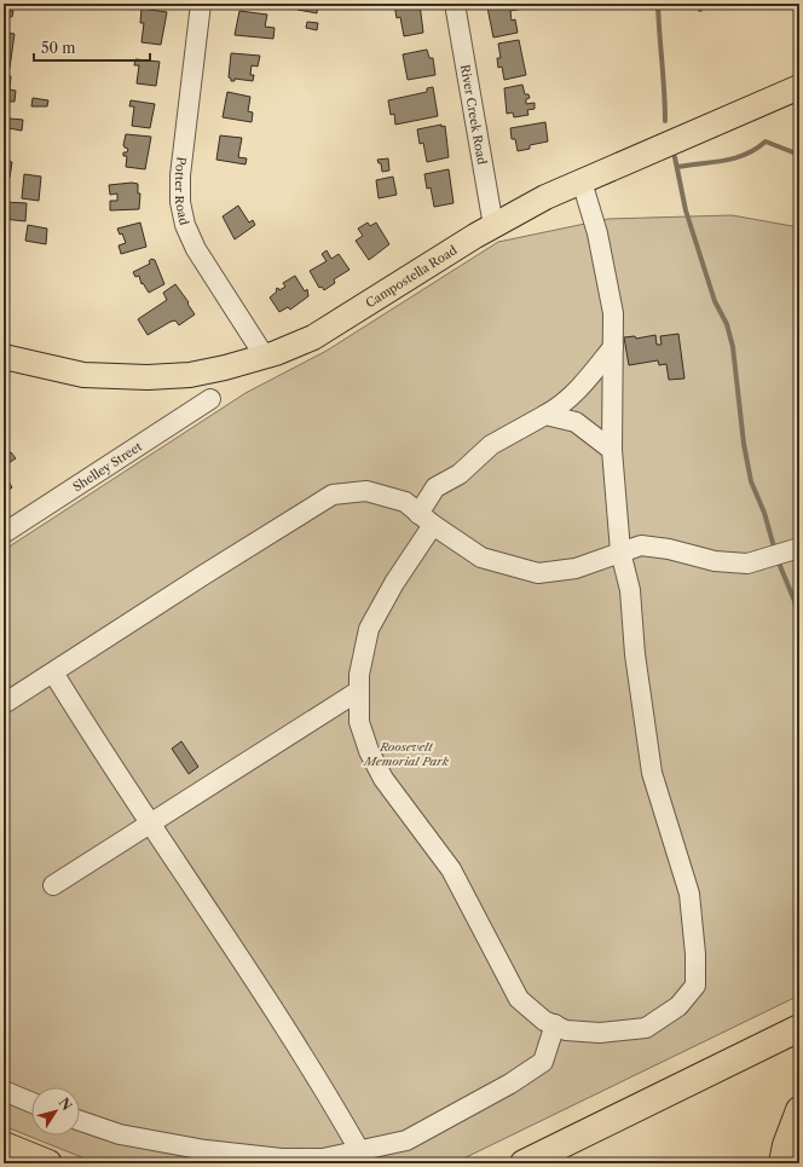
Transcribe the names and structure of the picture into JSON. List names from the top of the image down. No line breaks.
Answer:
{"streets":{"main road":["Campostella Road"],"street":["River Creek Road","Potter Road","Shelley Street"]},"crossings":[["River Creek Road","Campostella Road"],["Potter Road","Campostella Road"]],"parks":["Roosevelt Memorial Park"],"scale_bar":"50 m","north":"top right"}
